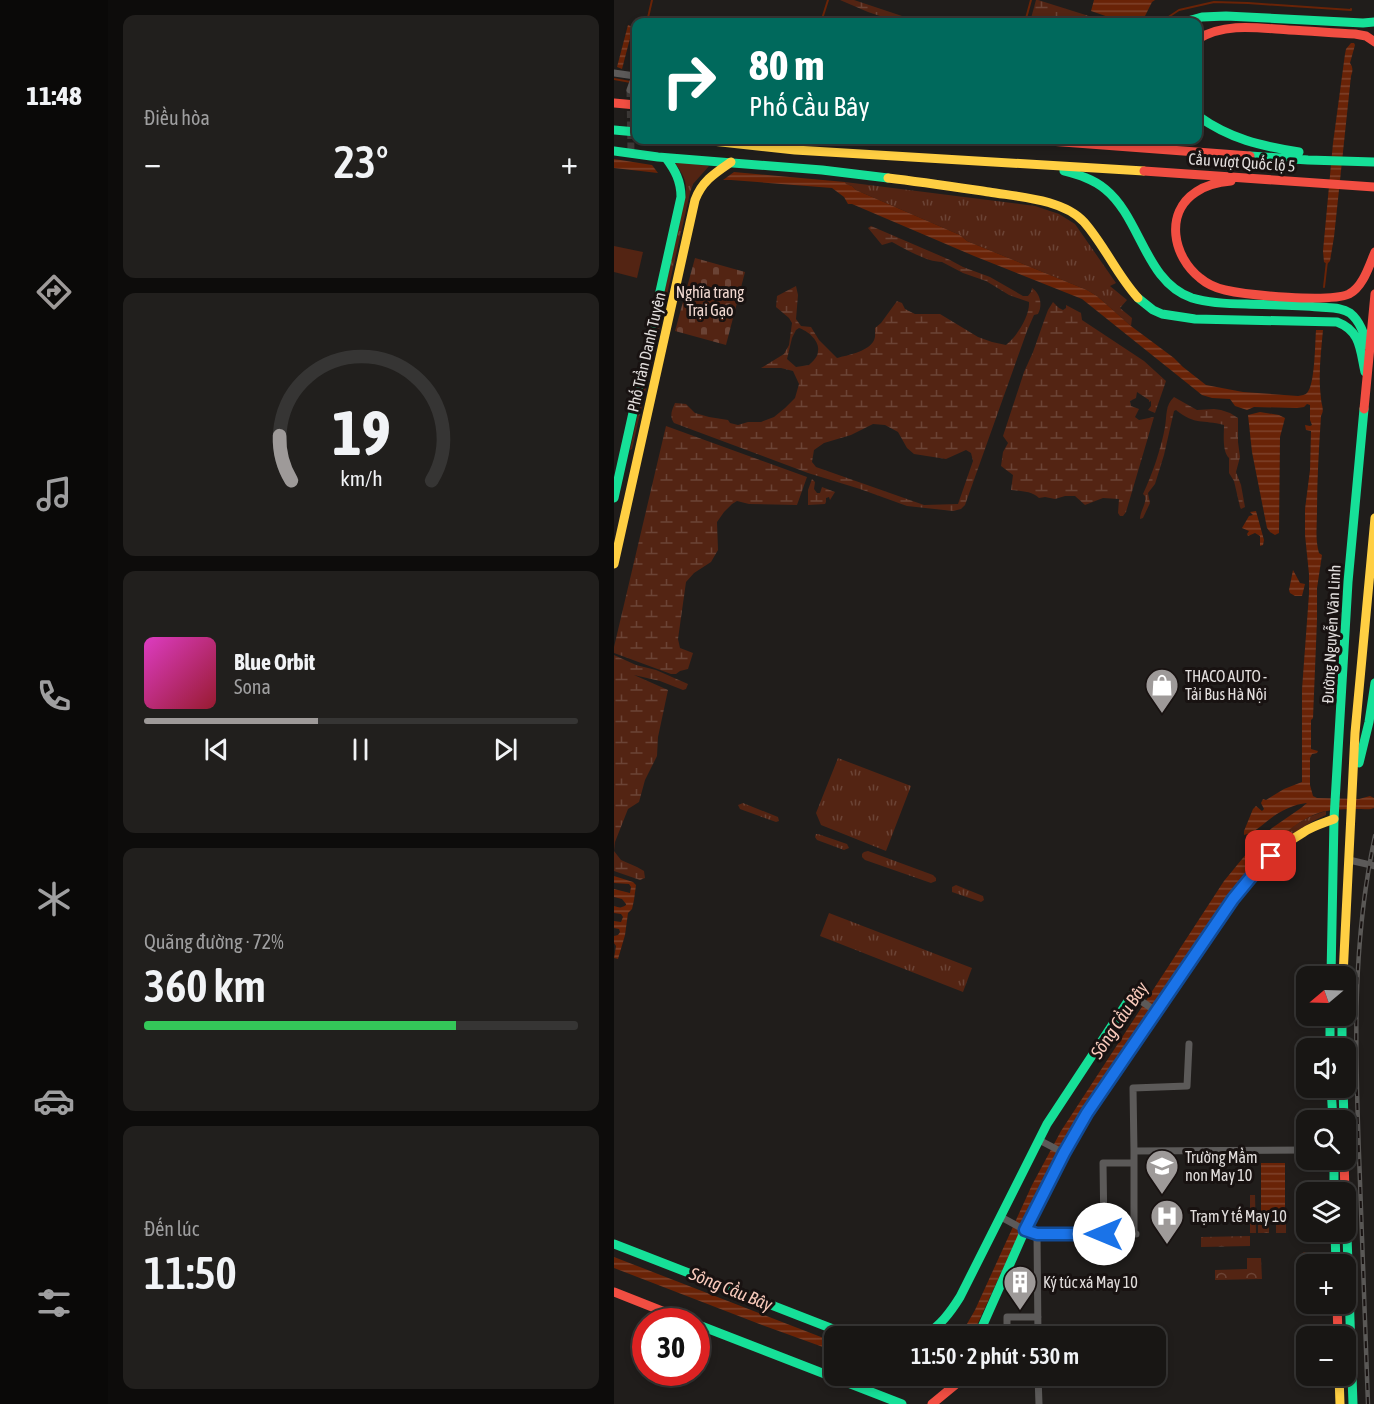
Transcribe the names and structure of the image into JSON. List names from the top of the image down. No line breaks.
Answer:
{"streets":{"main road":["Cầu vượt Quốc lộ 5","Phố Trần Danh Tuyên","Đường Nguyễn Văn Linh"]},"water":["Sông Cầu Bây"],"parks":["Nghĩa trang Trại Gạo"],"places":{"shop":["THACO AUTO - Tải Bus Hà Nội"],"school or university":["Trường Mầm non May 10"],"hospital":["Trạm Y tế May 10"],"building":["Ký túc xá May 10"]},"north":"left","page":{"tabs":"11:48","tile":["Điều hòa",["Quãng đường · 72%","360 km"],["Đến lúc","11:50"]],"turn":["80 m","Phố Cầu Bây"],"heat":["−","23°","+"],"song":["Blue Orbit","Sona"],"map_buttons":["+","−"],"limit":"30","trip":"11:50 · 2 phút · 530 m","gauge":["19","km/h"]}}
